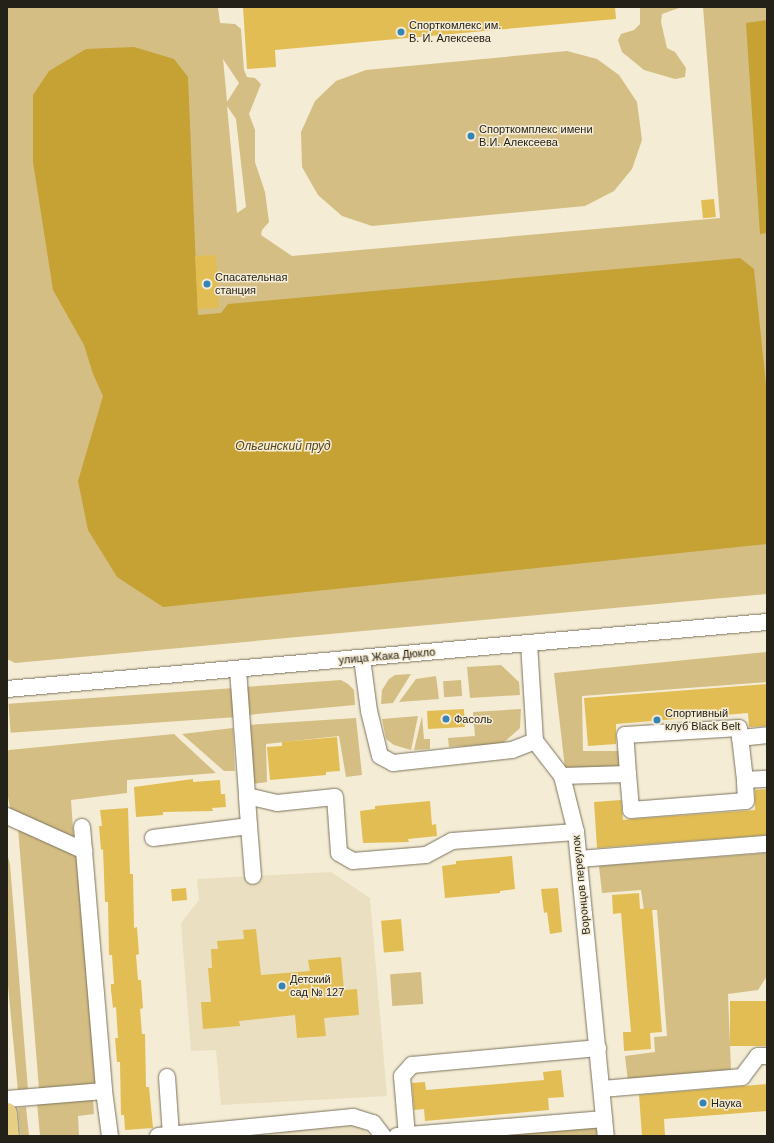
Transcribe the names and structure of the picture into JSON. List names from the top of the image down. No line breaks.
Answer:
{"streets":{"street":["улица Жака Дюкло","Воронцов переулок"]},"water":["Ольгинский пруд"],"places":["Спорткомлекс им. В. И. Алексеева","Спорткомплекс имени В.И. Алексеева","Спасательная станция","Фасоль","Спортивный клуб Black Belt","Детский сад № 127","Наука"]}
